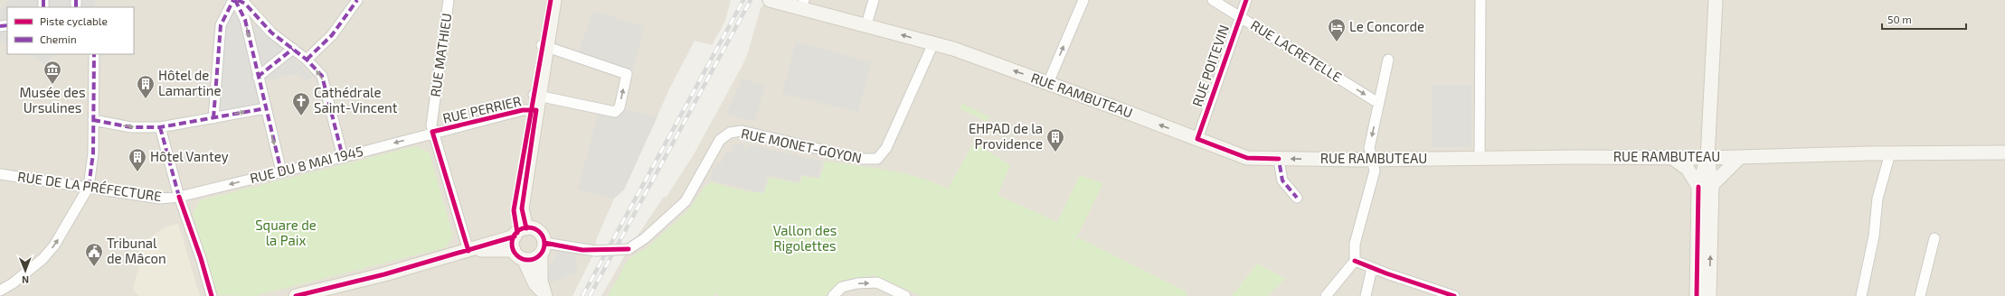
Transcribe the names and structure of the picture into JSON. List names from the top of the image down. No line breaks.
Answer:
{"streets":{"street":["RUE LACRETELLE","RUE MATHIEU","RUE POITEVIN","RUE RAMBUTEAU","RUE PERRIER","RUE MONET-GOYON","RUE DU 8 MAI 1945","RUE DE LA PRÉFECTURE"]},"crossings":[["RUE LACRETELLE","RUE POITEVIN"],["RUE MATHIEU","RUE PERRIER"],["RUE MATHIEU","RUE DU 8 MAI 1945"],["RUE POITEVIN","RUE RAMBUTEAU"],["RUE RAMBUTEAU","RUE MONET-GOYON"],["RUE PERRIER","RUE DU 8 MAI 1945"],["RUE DU 8 MAI 1945","RUE DE LA PRÉFECTURE"]],"one_way":["RUE LACRETELLE","RUE RAMBUTEAU"],"parks":["Square de la Paix","Vallon des Rigolettes"],"places":{"hotel":["Le Concorde"],"museum":["Musée des Ursulines"],"building":["Hôtel de Lamartine","EHPAD de la Providence","Hôtel Vantey"],"church":["Cathédrale Saint-Vincent"],"public building":["Tribunal de Mâcon"]},"legend":["Piste cyclable","Chemin"],"scale_bar":"50 m","north":"bottom"}
